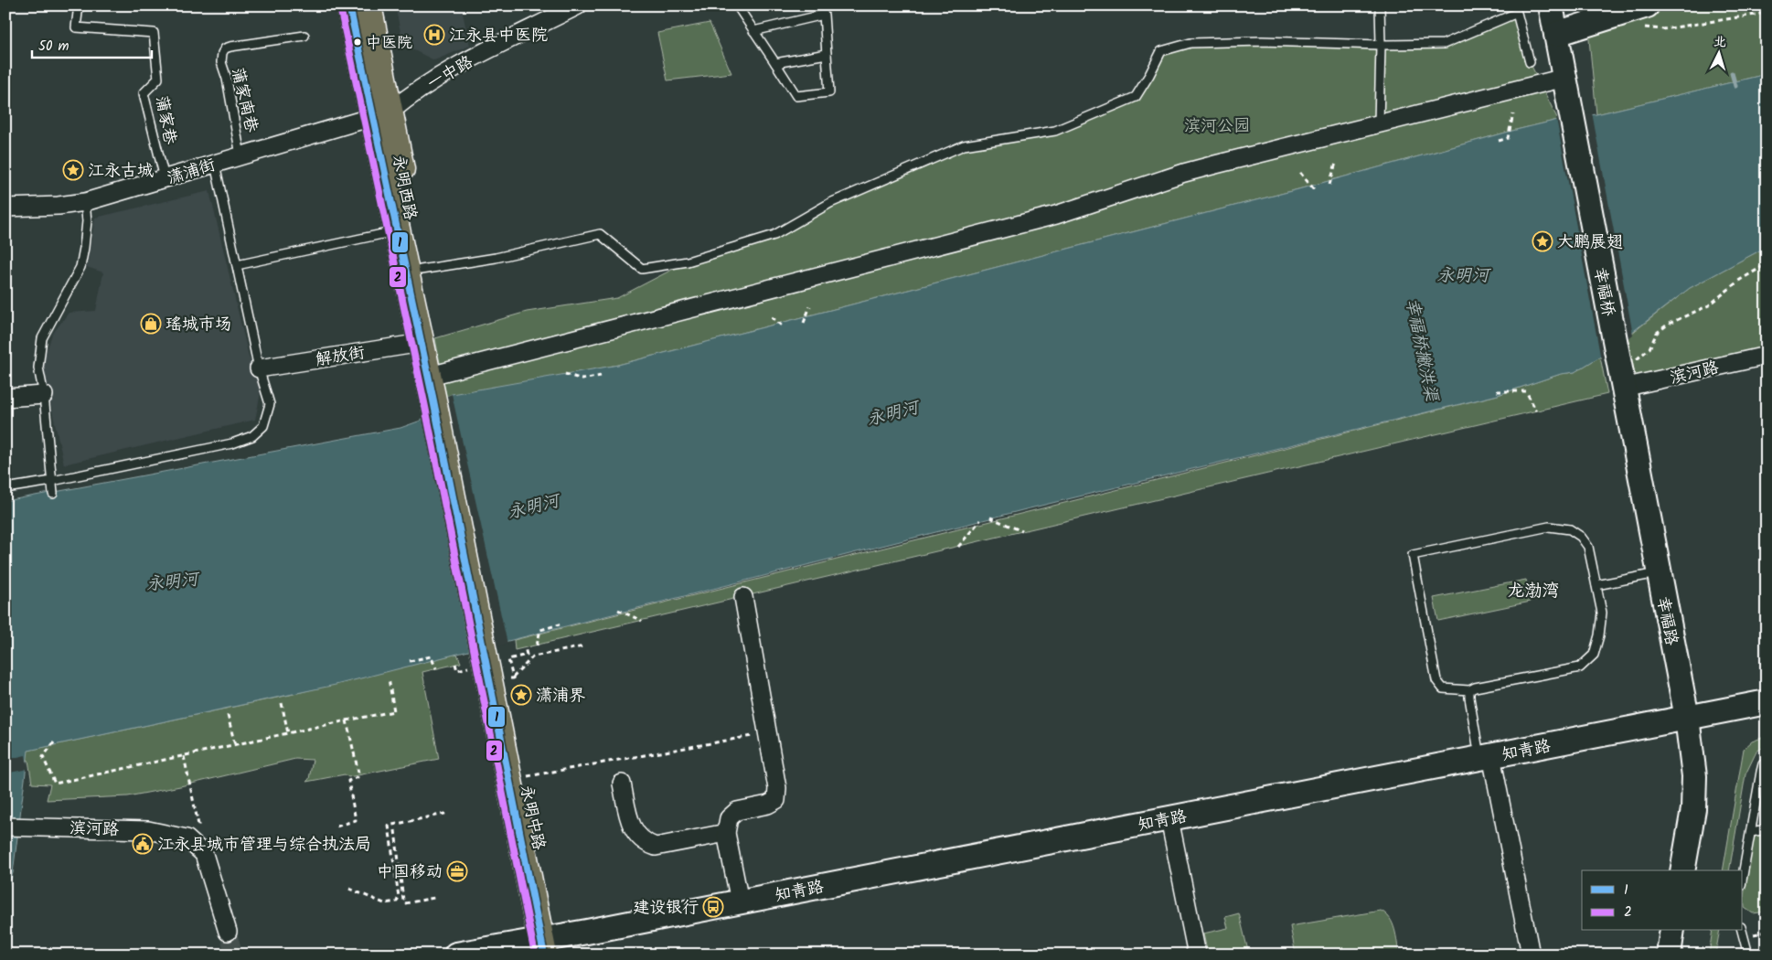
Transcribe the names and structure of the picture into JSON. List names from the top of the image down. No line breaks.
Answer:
{"streets":{"main road":["永明西路","幸福桥","幸福路","知青路","永明中路"],"street":["一中路","潇浦街","解放街","滨河路"],"lane":["蒲家南巷","蒲家巷"]},"crossings":[["一中路","潇浦街"],["一中路","永明西路"],["蒲家南巷","潇浦街"],["蒲家巷","潇浦街"],["潇浦街","永明西路"],["永明西路","解放街"],["幸福桥","滨河路"],["幸福桥","幸福路"],["滨河路","幸福路"],["幸福路","知青路"],["知青路","永明中路"]],"districts":["龙渤湾"],"water":["永明河","幸福桥撇洪渠"],"parks":["滨河公园"],"places":{"hospital":["江永县中医院"],"other":["中医院"],"place":["江永古城","大鹏展翅","潇浦界"],"shop":["瑶城市场"],"public building":["江永县城市管理与综合执法局"],"office":["中国移动"],"bus stop":["建设银行"]},"lines":["transit line 1","transit line 2"],"legend":["1","2"],"scale_bar":"50 m","north":"top"}
